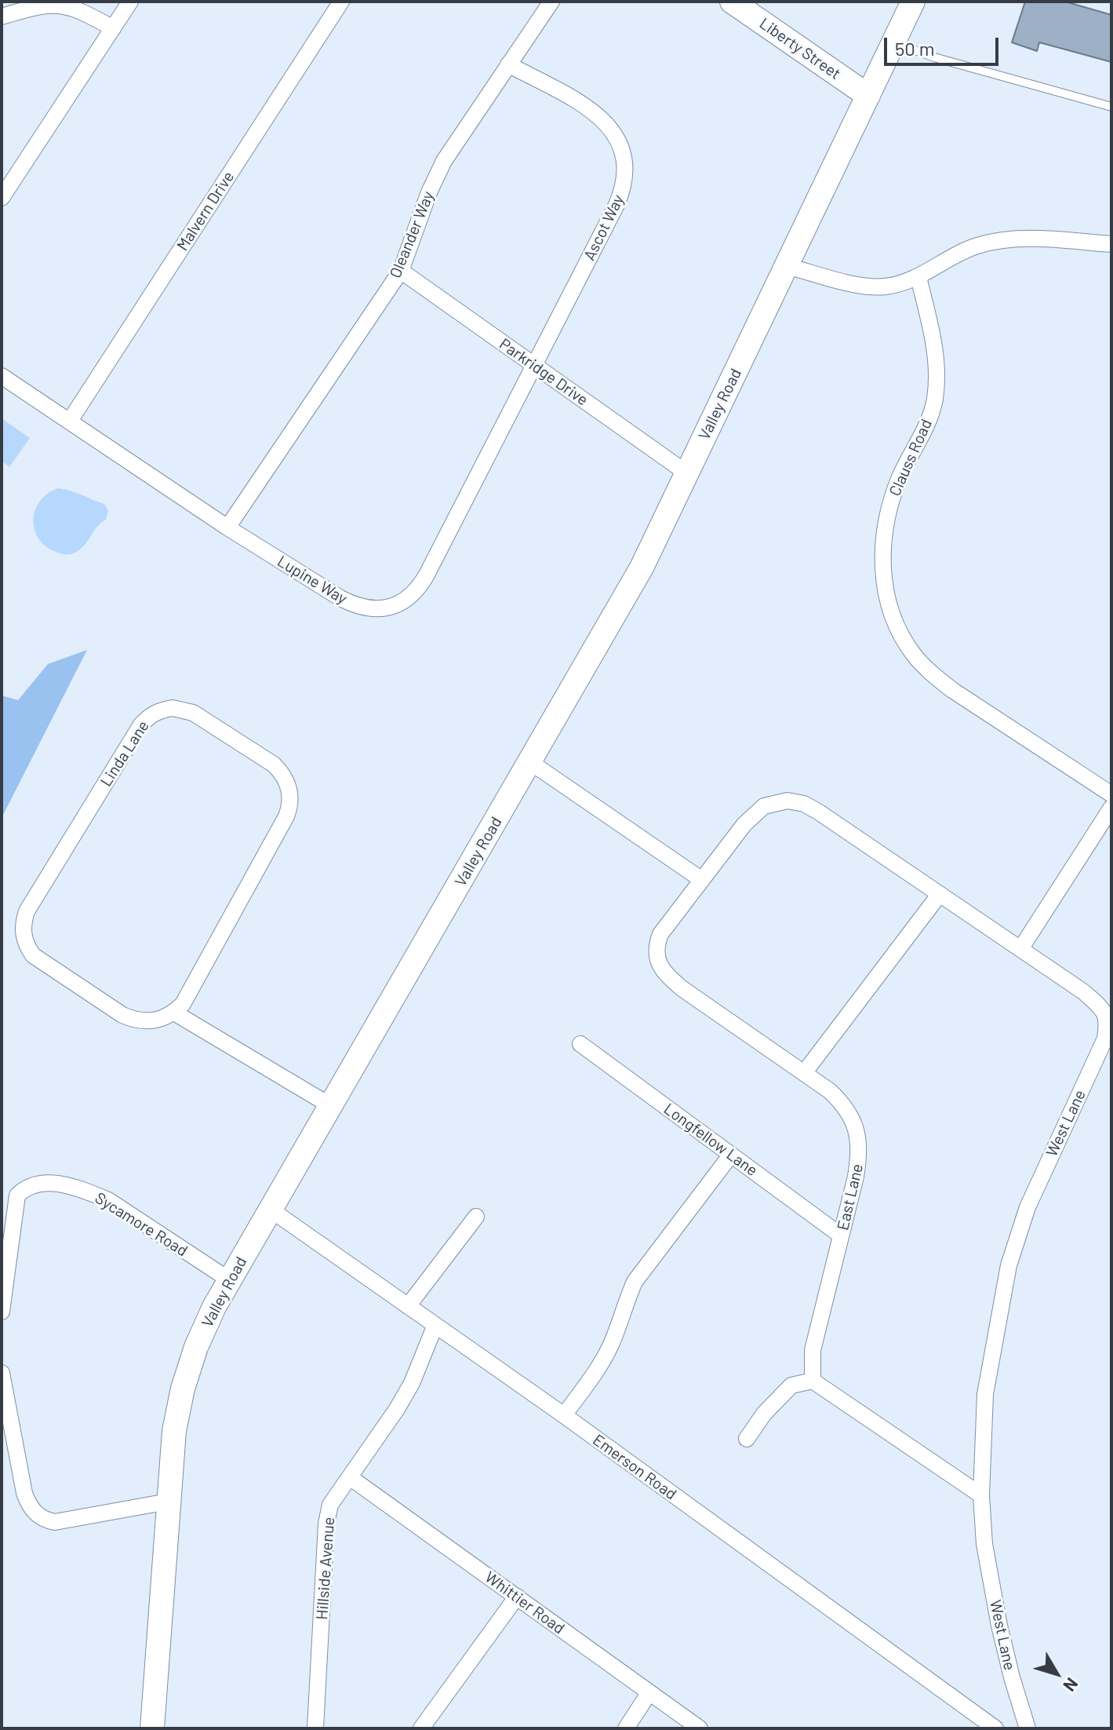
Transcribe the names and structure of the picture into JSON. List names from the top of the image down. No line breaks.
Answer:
{"streets":{"street":["Liberty Street","Malvern Drive","Ascot Way","Oleander Way","Parkridge Drive","Valley Road","Clauss Road","Lupine Way","Linda Lane","West Lane","Longfellow Lane","East Lane","Sycamore Road","Emerson Road","Hillside Avenue","Whittier Road"]},"crossings":[["Liberty Street","Valley Road"],["Malvern Drive","Lupine Way"],["Ascot Way","Oleander Way"],["Ascot Way","Parkridge Drive"],["Ascot Way","Lupine Way"],["Oleander Way","Parkridge Drive"],["Oleander Way","Lupine Way"],["Parkridge Drive","Valley Road"],["Parkridge Drive","Lupine Way"],["Valley Road","Sycamore Road"],["Valley Road","Emerson Road"],["West Lane","East Lane"],["Longfellow Lane","East Lane"],["Emerson Road","Hillside Avenue"],["Hillside Avenue","Whittier Road"]],"scale_bar":"50 m","north":"bottom right"}
